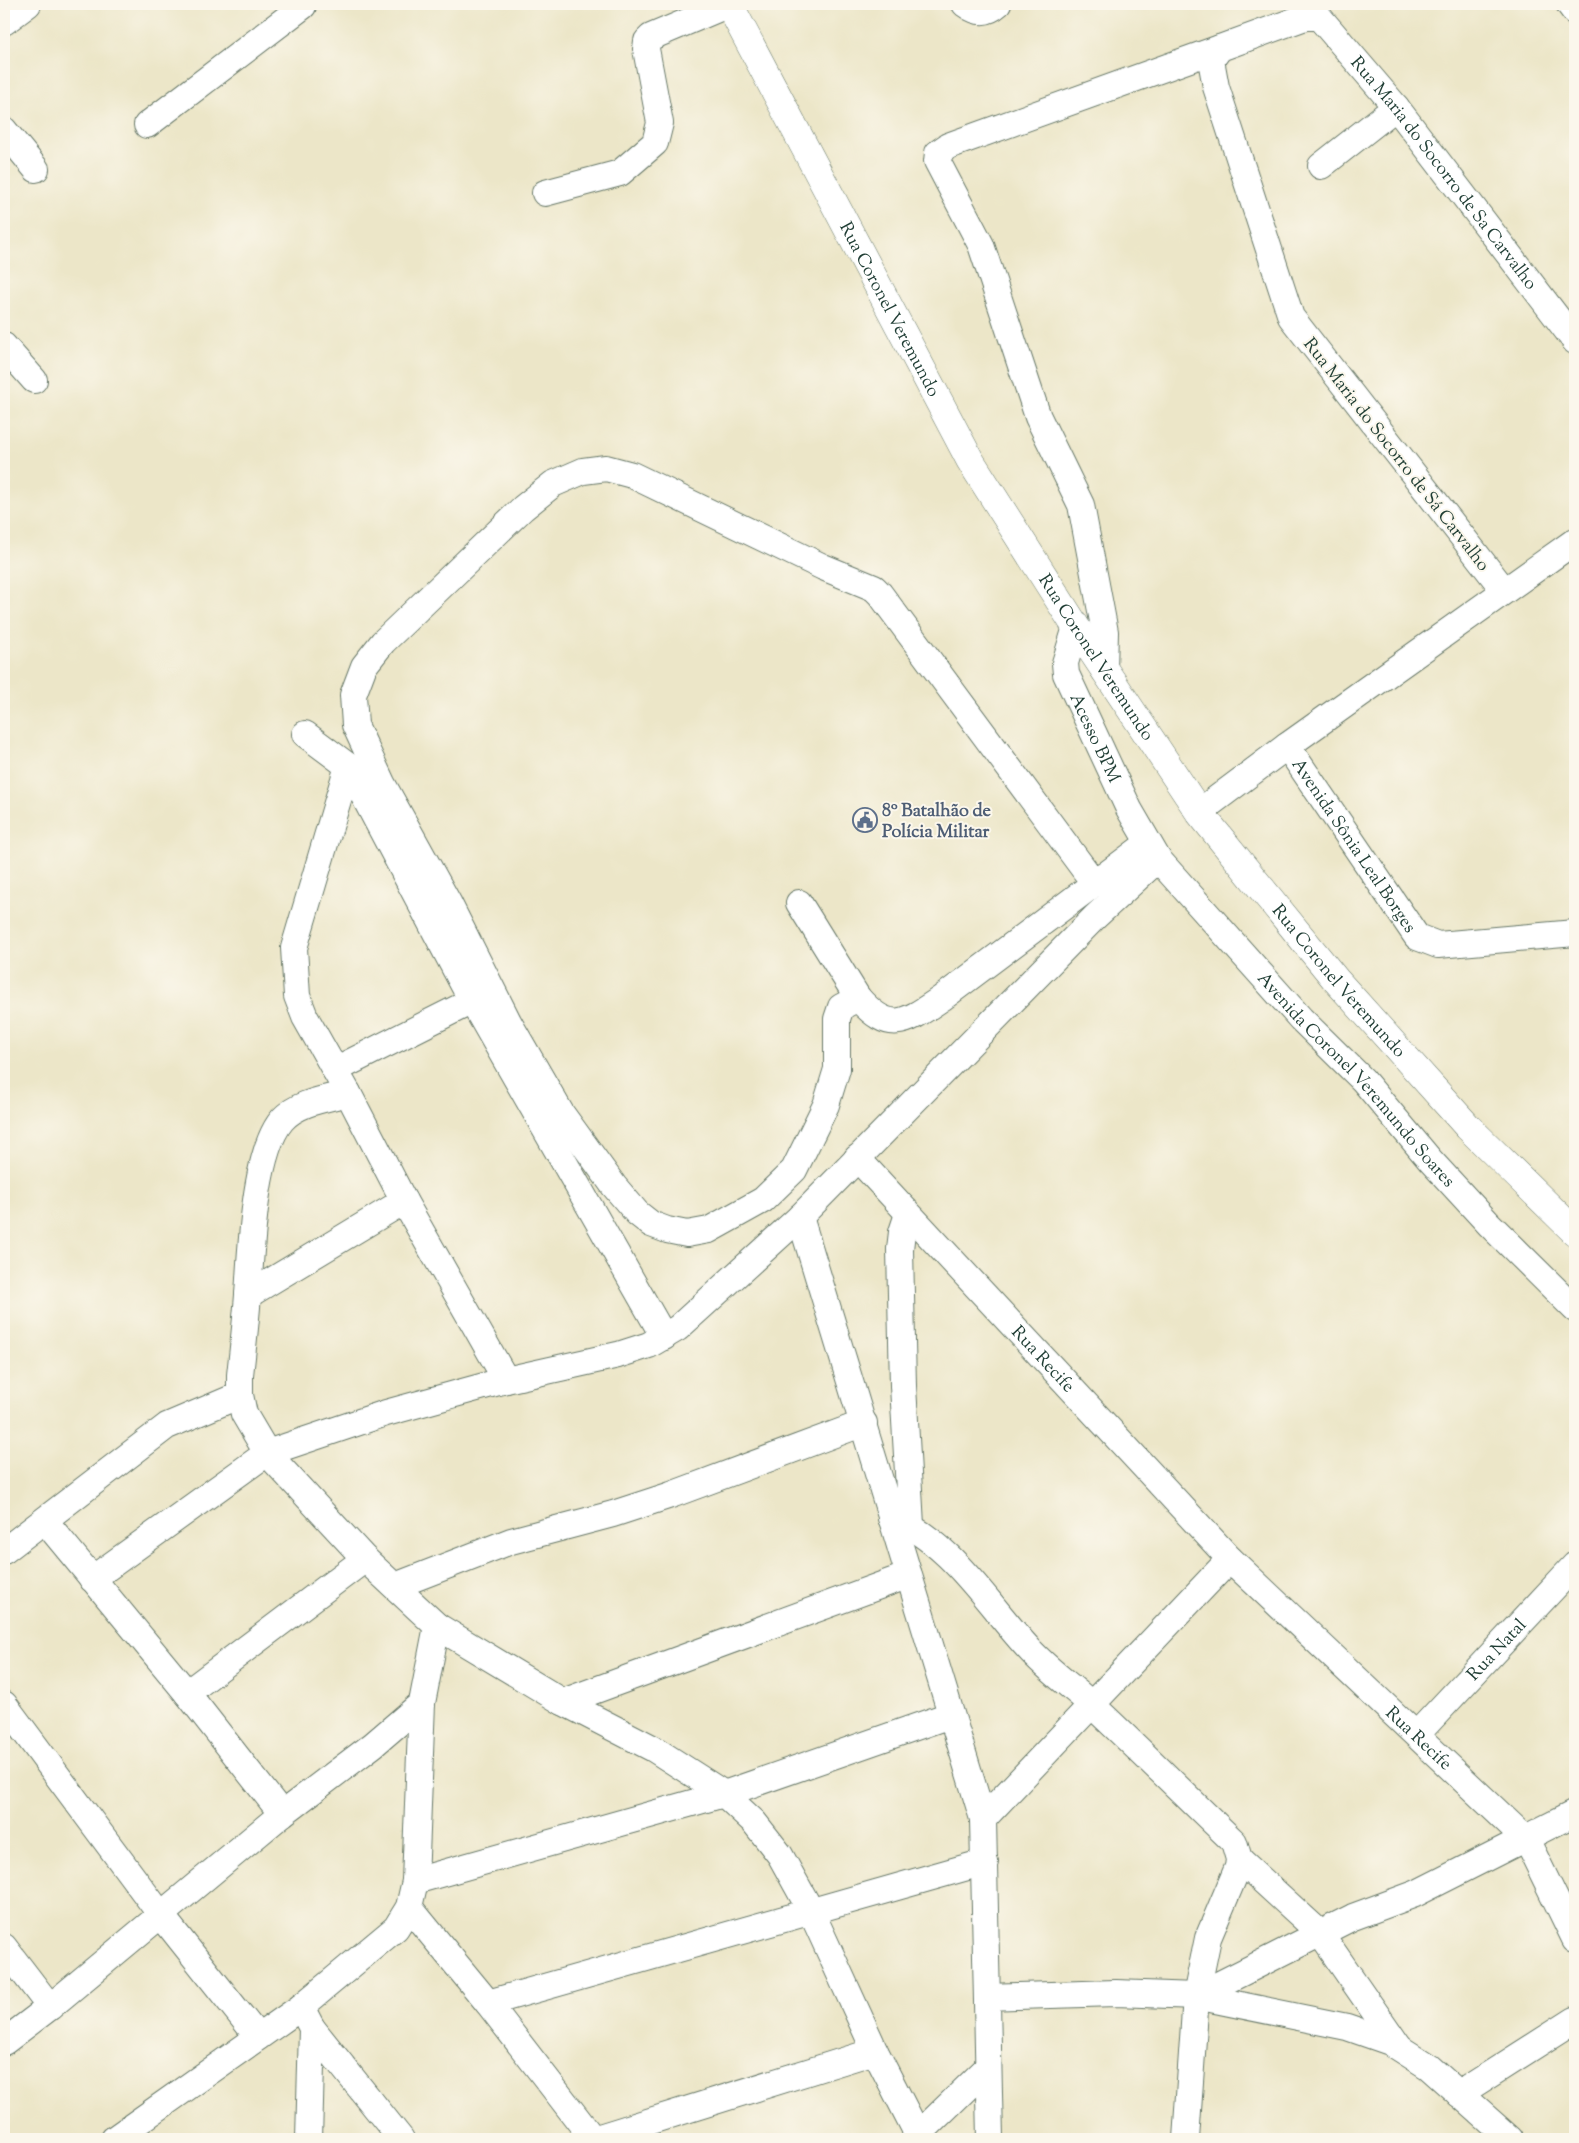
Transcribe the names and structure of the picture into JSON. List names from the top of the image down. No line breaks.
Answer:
{"streets":{"highway":["Rua Coronel Veremundo"],"street":["Rua Maria do Socorro de Sa Carvalho","Rua Maria do Socorro de Sá Carvalho","Acesso BPM","Avenida Sônia Leal Borges","Avenida Coronel Veremundo Soares","Rua Recife","Rua Natal"]},"crossings":[["Rua Coronel Veremundo","Acesso BPM"],["Acesso BPM","Avenida Coronel Veremundo Soares"],["Rua Recife","Rua Natal"]],"places":{"public building":["8º Batalhão de Polícia Militar"]}}
